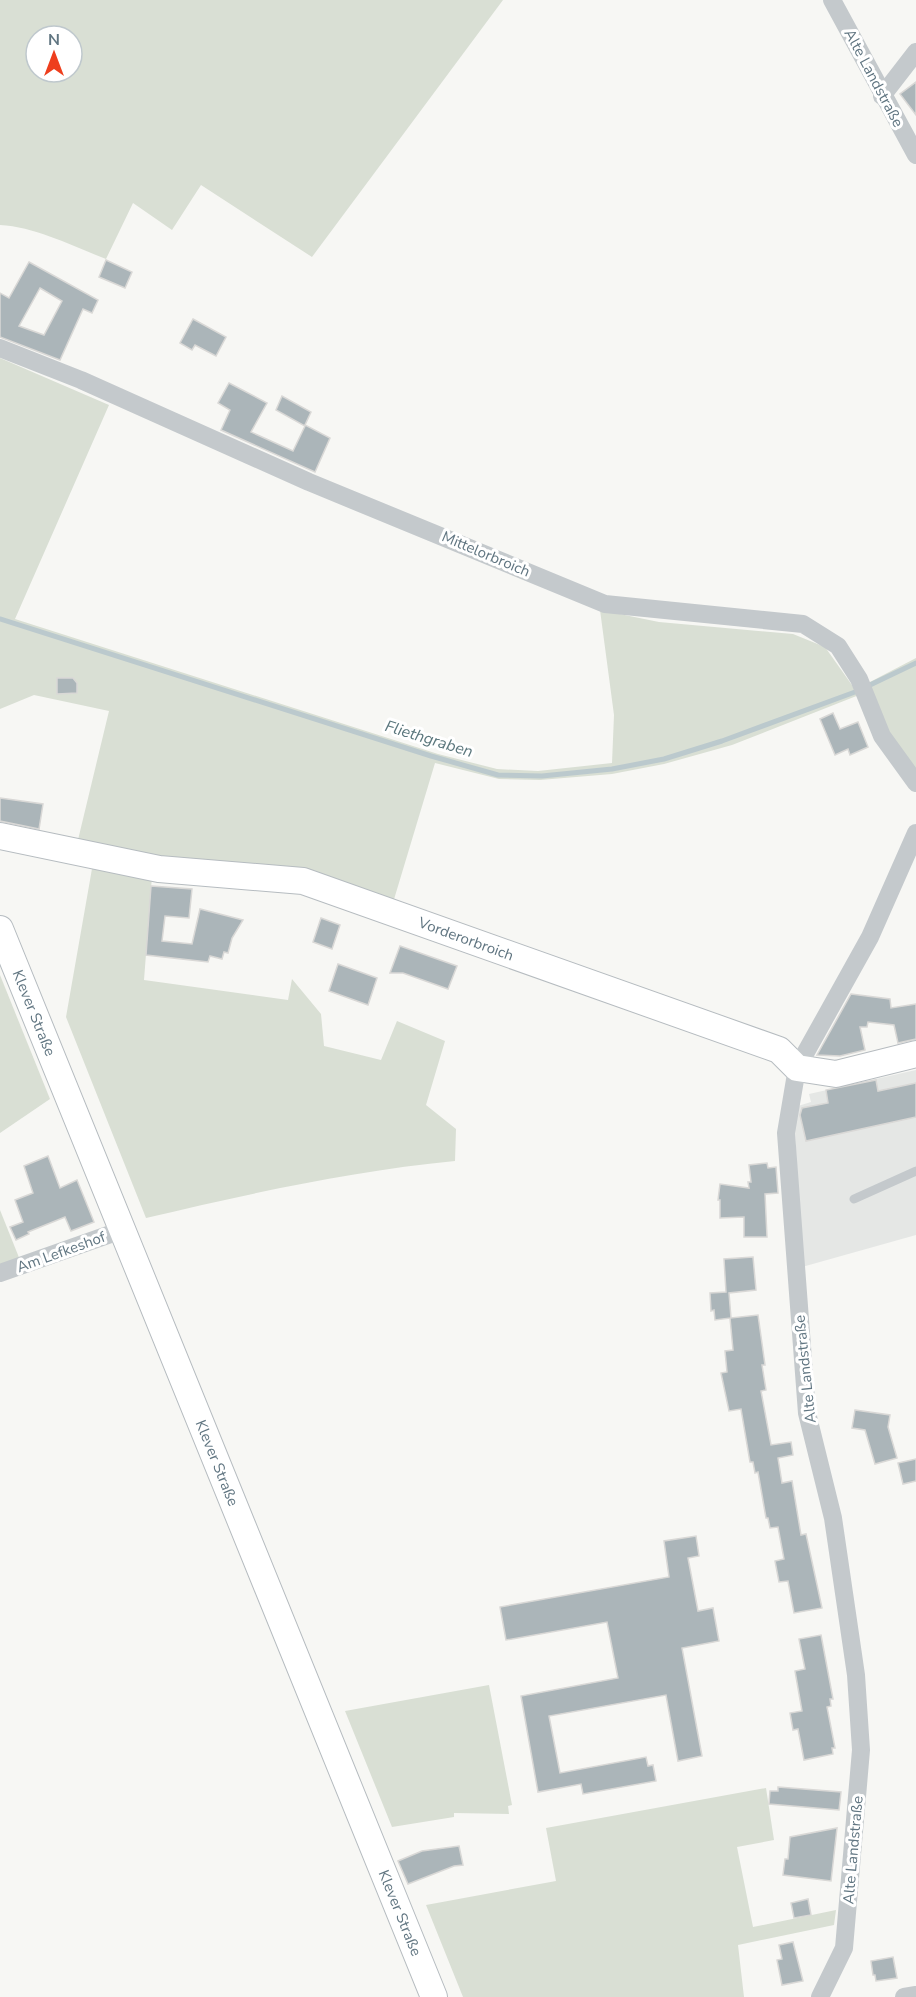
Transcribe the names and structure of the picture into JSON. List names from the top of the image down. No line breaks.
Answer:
{"streets":{"street":["Alte Landstraße","Mittelorbroich","Vorderorbroich","Klever Straße","Am Lefkeshof"]},"crossings":[["Alte Landstraße","Vorderorbroich"],["Klever Straße","Am Lefkeshof"]],"water":["Fliethgraben"],"north":"top"}
